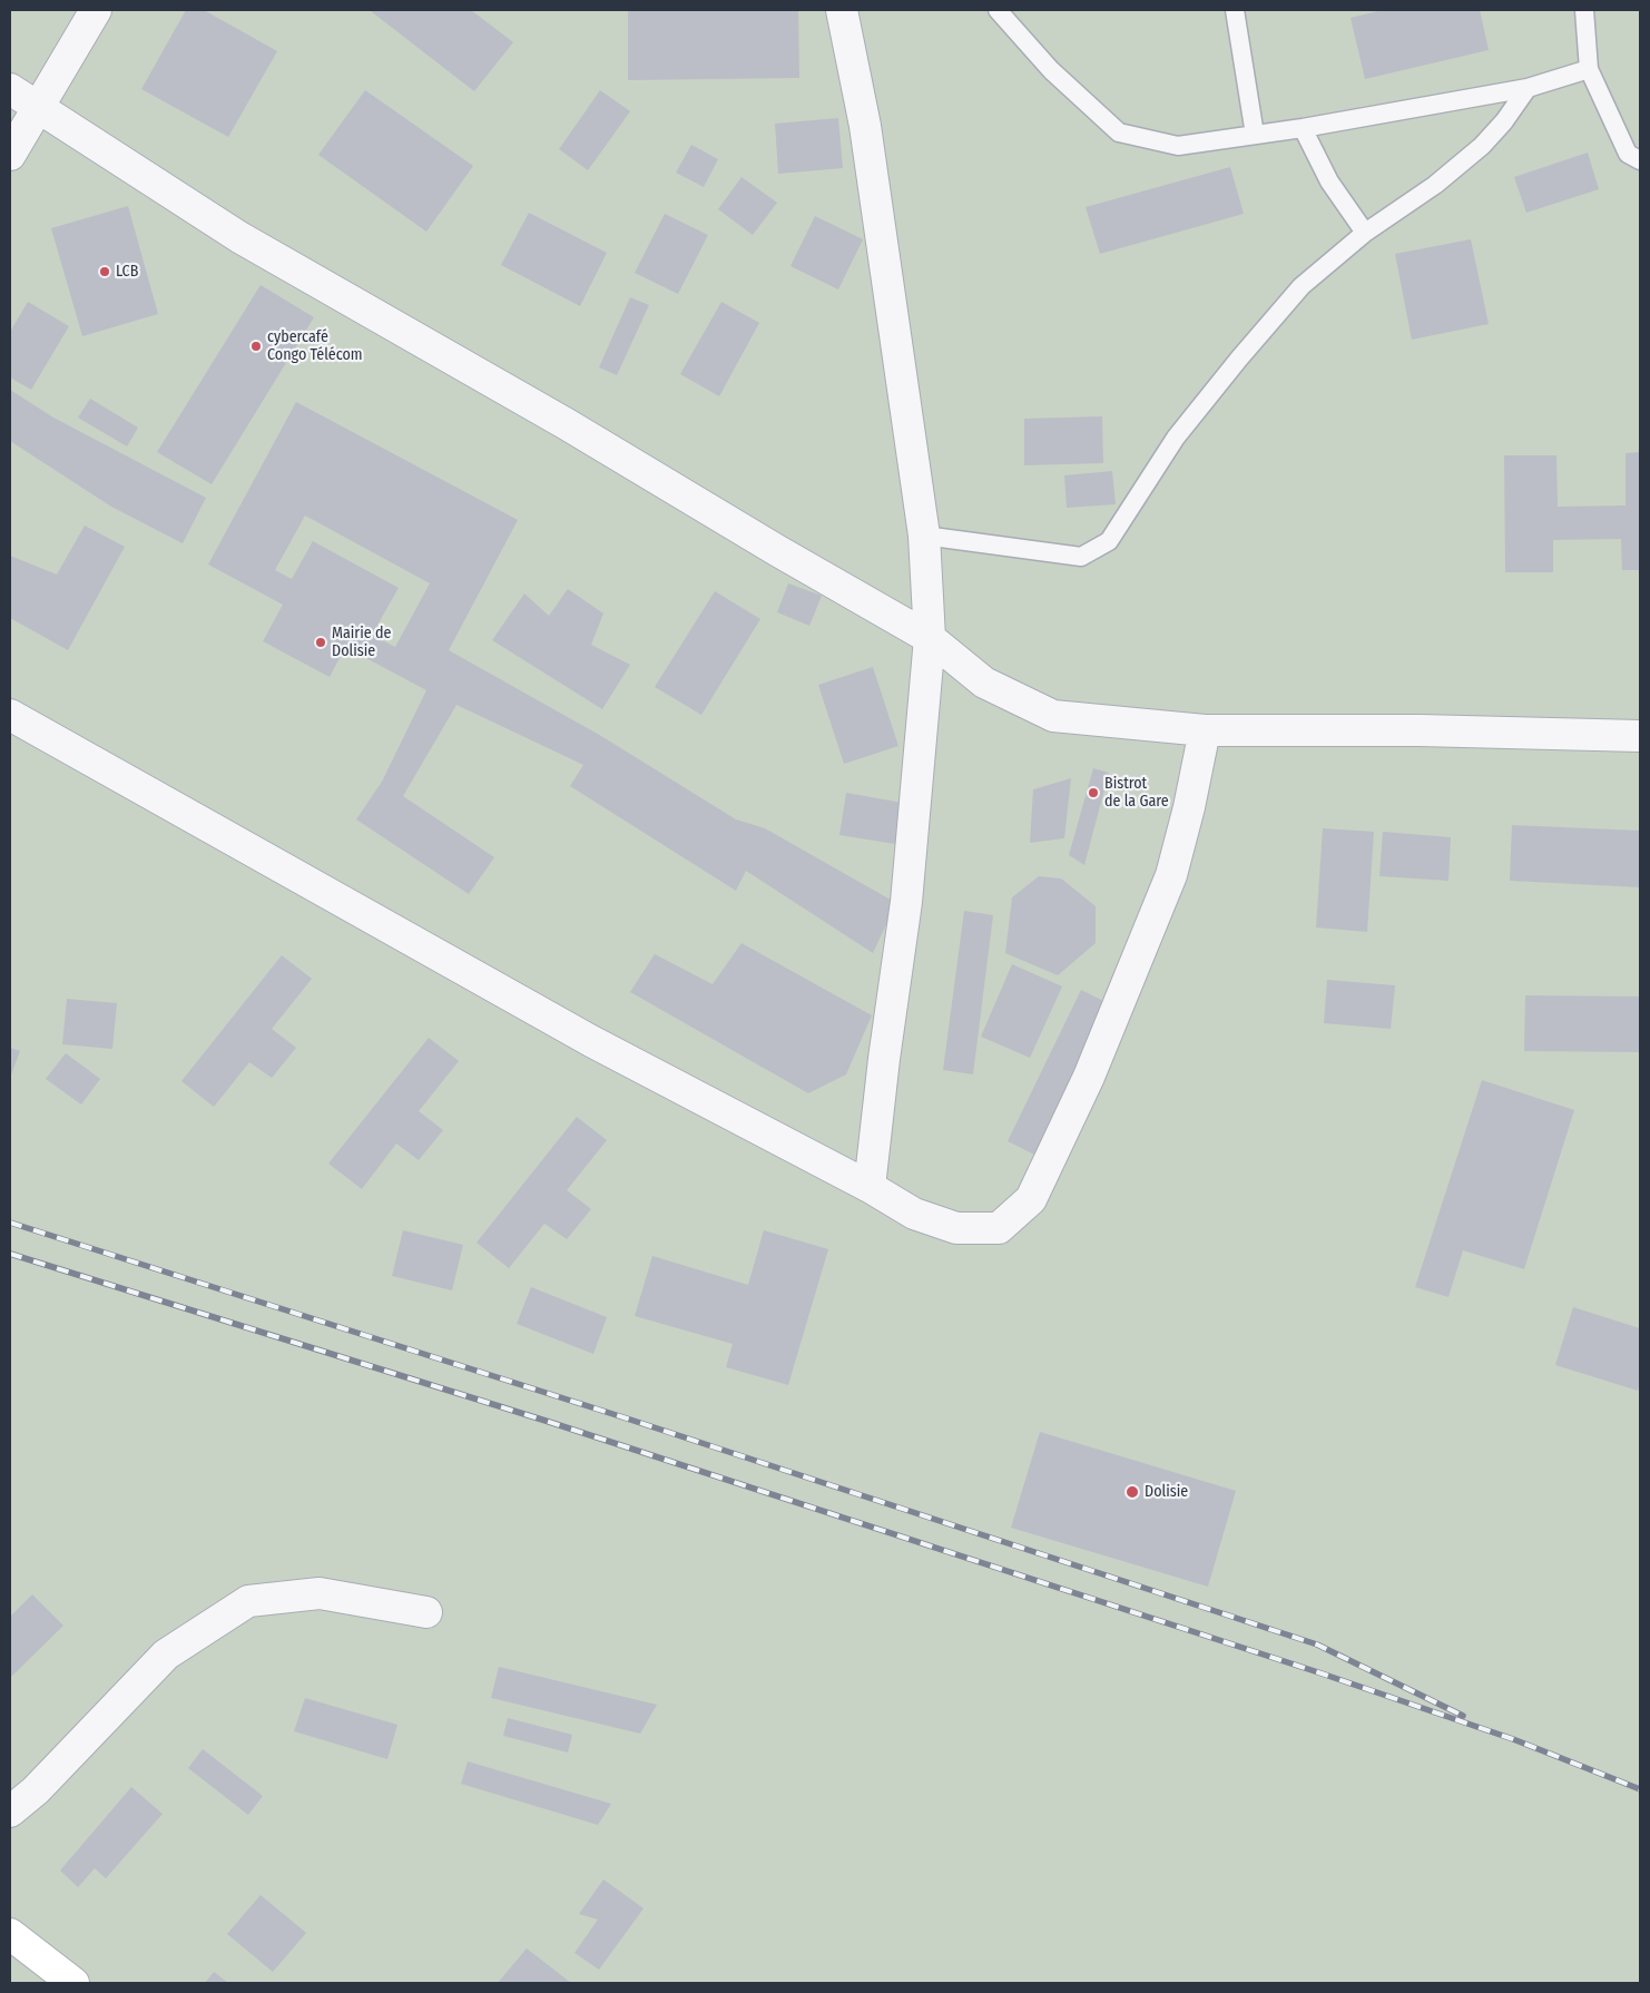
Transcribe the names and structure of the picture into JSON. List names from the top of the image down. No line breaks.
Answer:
{"places":["LCB","cybercafé Congo Télécom","Mairie de Dolisie","Bistrot de la Gare","Dolisie"]}
